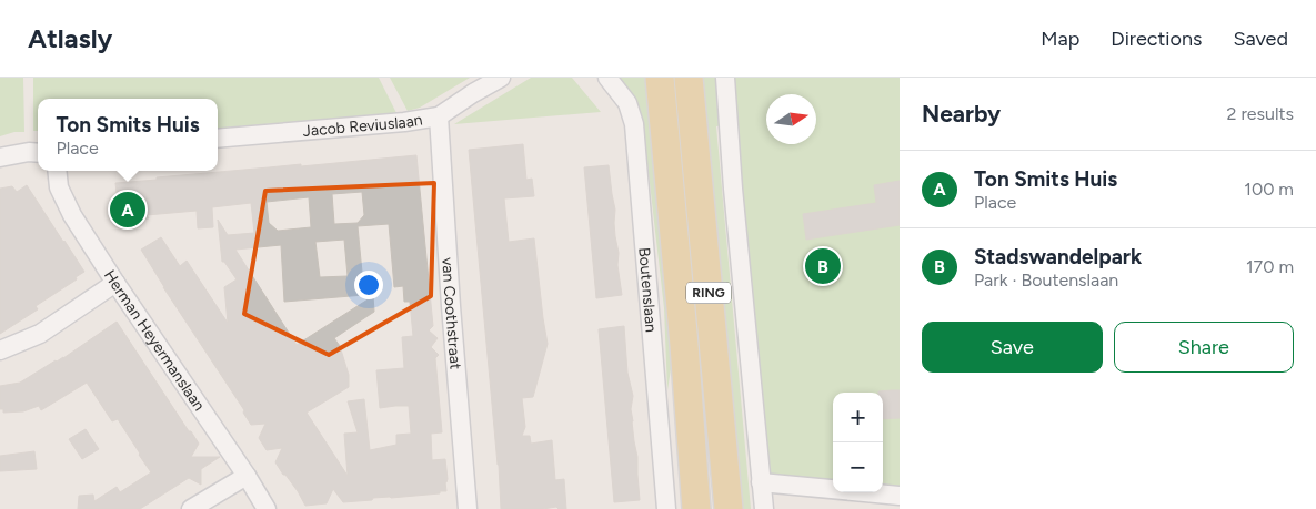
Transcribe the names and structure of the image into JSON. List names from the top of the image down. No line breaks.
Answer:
{"streets":{"main road":["Boutenslaan","RING"],"street":["Jacob Reviuslaan","van Coothstraat","Herman Heyermanslaan"]},"crossings":[["Jacob Reviuslaan","van Coothstraat"]],"north":"right","page":{"header":"Atlasly","nav":["Map","Directions","Saved"],"heading":["Nearby","2 results"],"popup":["Ton Smits Huis","Place"],"list":[{"mark":"A","name":"Ton Smits Huis","note":"Place","value":"100 m"},{"mark":"B","name":"Stadswandelpark","note":"Park · Boutenslaan","value":"170 m"}],"pins":["A","B"],"buttons":["Save","Share"],"map_buttons":["+","−"]}}
